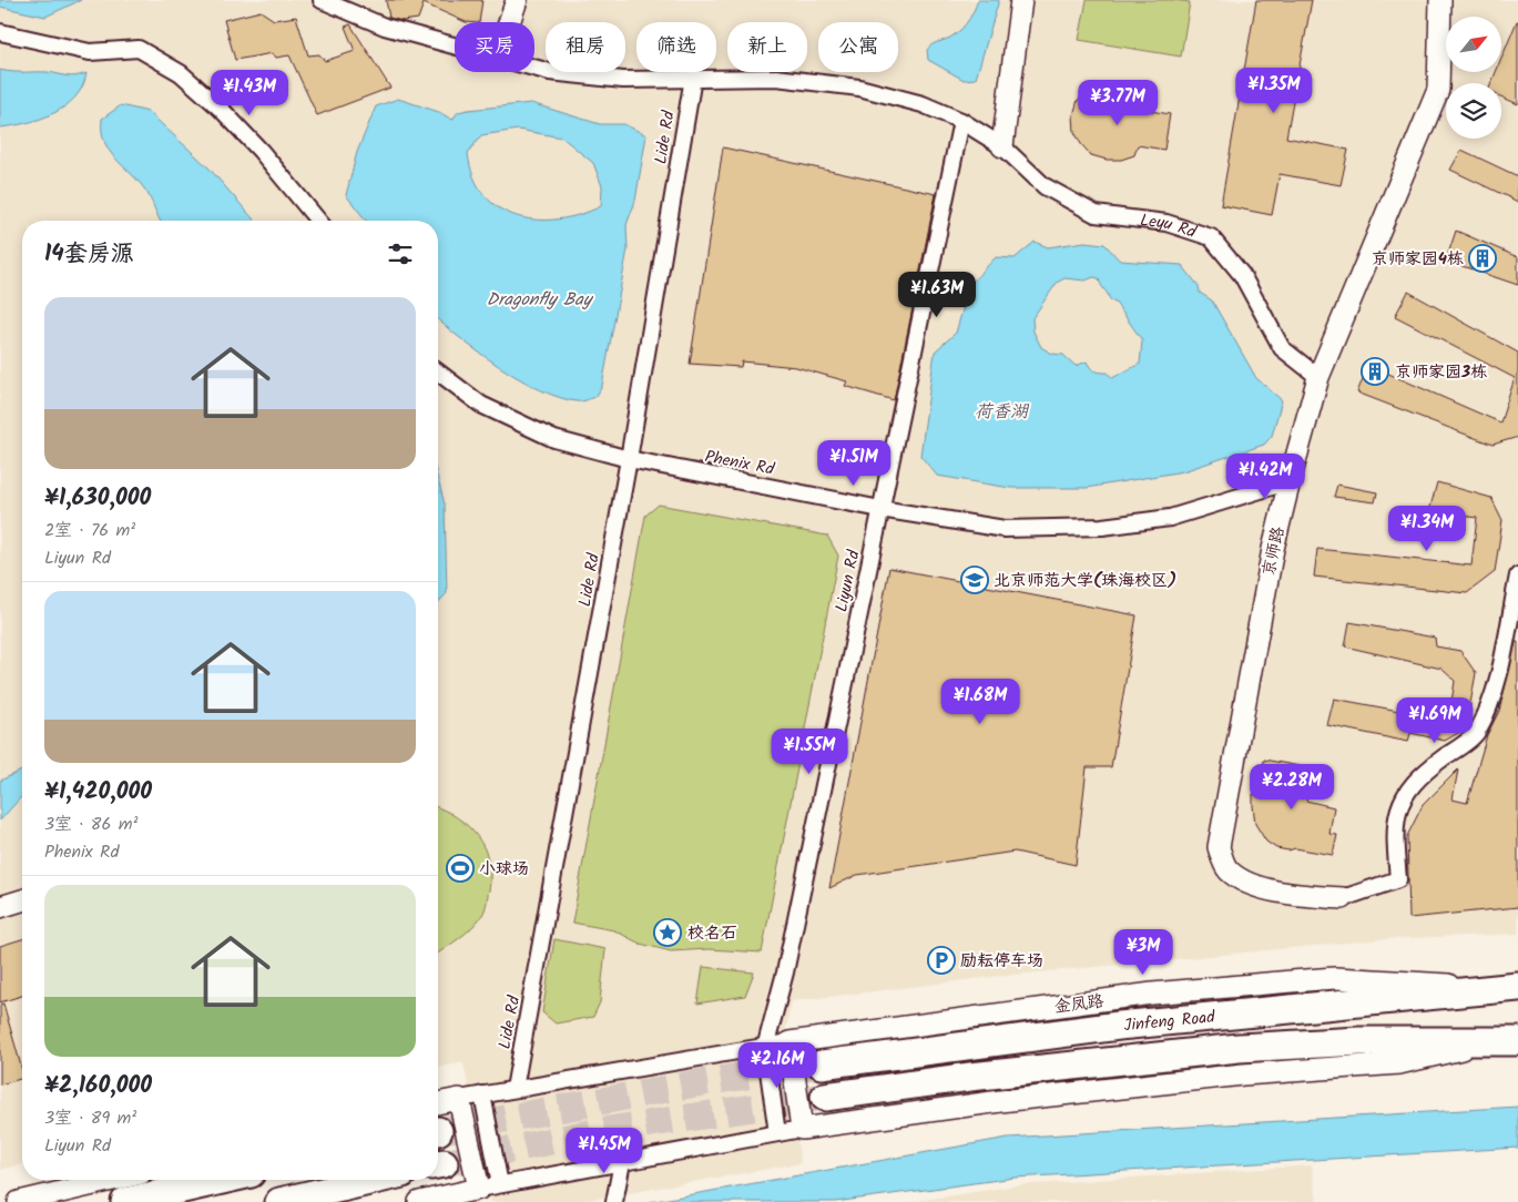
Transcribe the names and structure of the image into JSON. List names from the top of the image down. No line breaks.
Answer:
{"streets":{"highway":["Jinfeng Road"],"street":["Lide Rd","Leyu Rd","Phenix Rd","京师路","Liyun Rd","金凤路"]},"crossings":[["Lide Rd","Leyu Rd"],["Lide Rd","Phenix Rd"],["Leyu Rd","京师路"],["Leyu Rd","Liyun Rd"],["Phenix Rd","京师路"],["Phenix Rd","Liyun Rd"],["金凤路","Jinfeng Road"]],"water":["Dragonfly Bay","荷香湖"],"places":{"building":["京师家园4栋","京师家园3栋"],"school or university":["北京师范大学(珠海校区)"],"sports":["小球场"],"place":["校名石"],"parking":["励耘停车场"]},"north":"top right","page":{"chip":["买房","租房","筛选","新上","公寓"],"price":["¥1.35M","¥1.43M","¥3.77M","¥1.63M","¥1.51M","¥1.42M","¥1.34M","¥1.68M","¥1.69M","¥1.55M","¥2.28M","¥3M","¥2.16M","¥1.45M"],"heading":"14套房源","list":[{"name":"¥1,630,000","note":"2室 · 76 m² · Liyun Rd"},{"name":"¥1,420,000","note":"3室 · 86 m² · Phenix Rd"},{"name":"¥2,160,000","note":"3室 · 89 m² · Liyun Rd"}]}}
